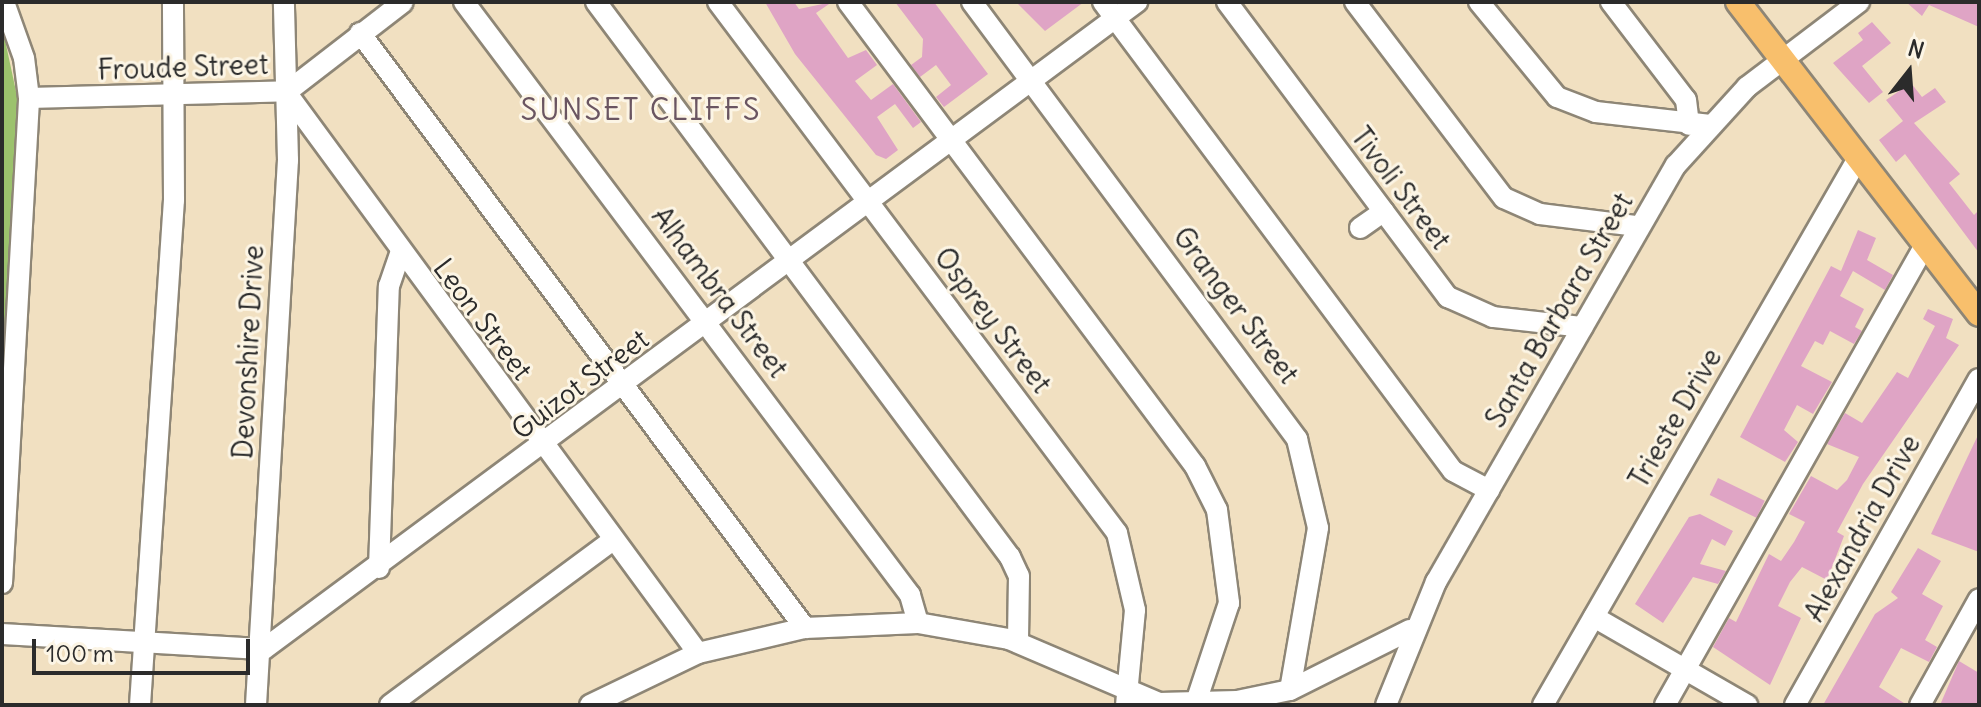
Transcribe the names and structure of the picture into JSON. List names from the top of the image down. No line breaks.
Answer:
{"streets":{"street":["Froude Street","Tivoli Street","Alhambra Street","Granger Street","Santa Barbara Street","Leon Street","Osprey Street","Devonshire Drive","Guizot Street","Trieste Drive","Alexandria Drive"]},"crossings":[["Froude Street","Leon Street"],["Froude Street","Devonshire Drive"],["Tivoli Street","Santa Barbara Street"],["Alhambra Street","Guizot Street"],["Granger Street","Guizot Street"],["Leon Street","Devonshire Drive"],["Leon Street","Guizot Street"],["Osprey Street","Guizot Street"],["Devonshire Drive","Guizot Street"]],"districts":["SUNSET CLIFFS"],"scale_bar":"100 m","north":"top"}
